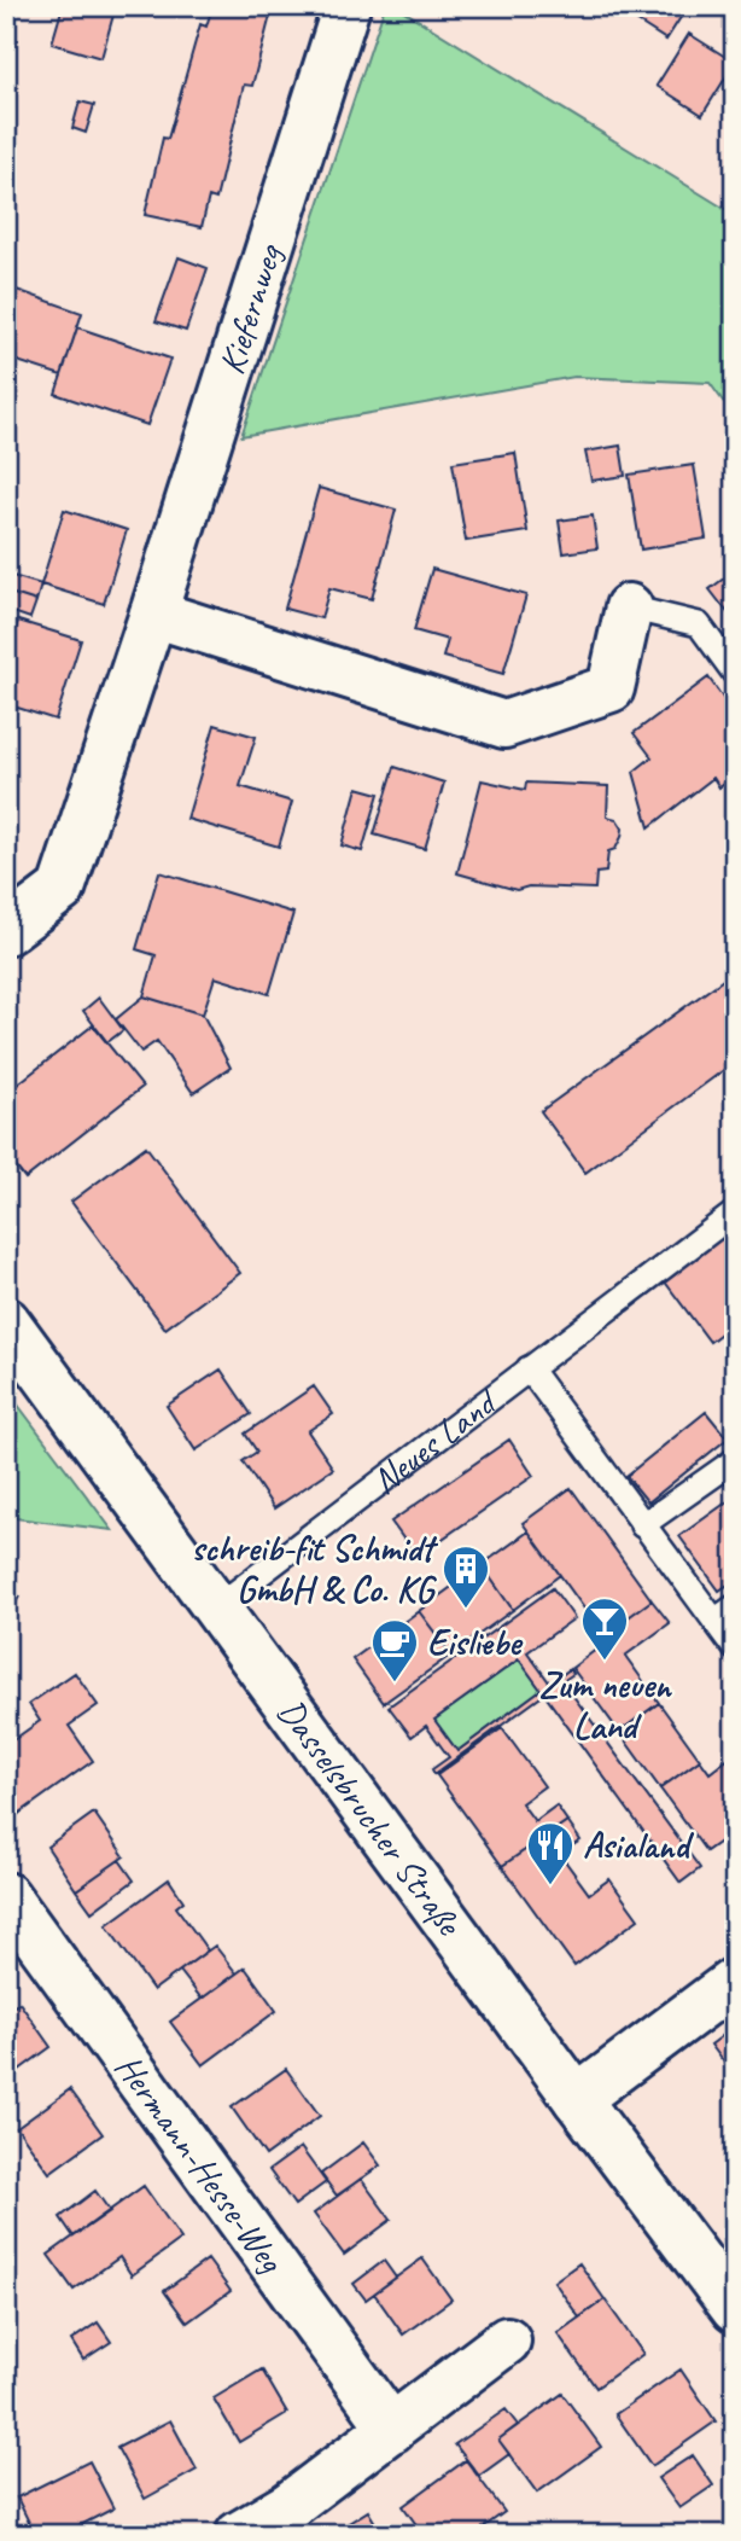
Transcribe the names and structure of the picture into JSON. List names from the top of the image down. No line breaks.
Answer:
{"streets":{"street":["Kiefernweg","Dasselsbrucher Straße","Hermann-Hesse-Weg"],"lane":["Neues Land"]},"crossings":[["Neues Land","Dasselsbrucher Straße"]],"places":{"building":["schreib-fit Schmidt GmbH & Co. KG"],"bar":["Zum neuen Land"],"cafe":["Eisliebe"],"restaurant":["Asialand"]}}
